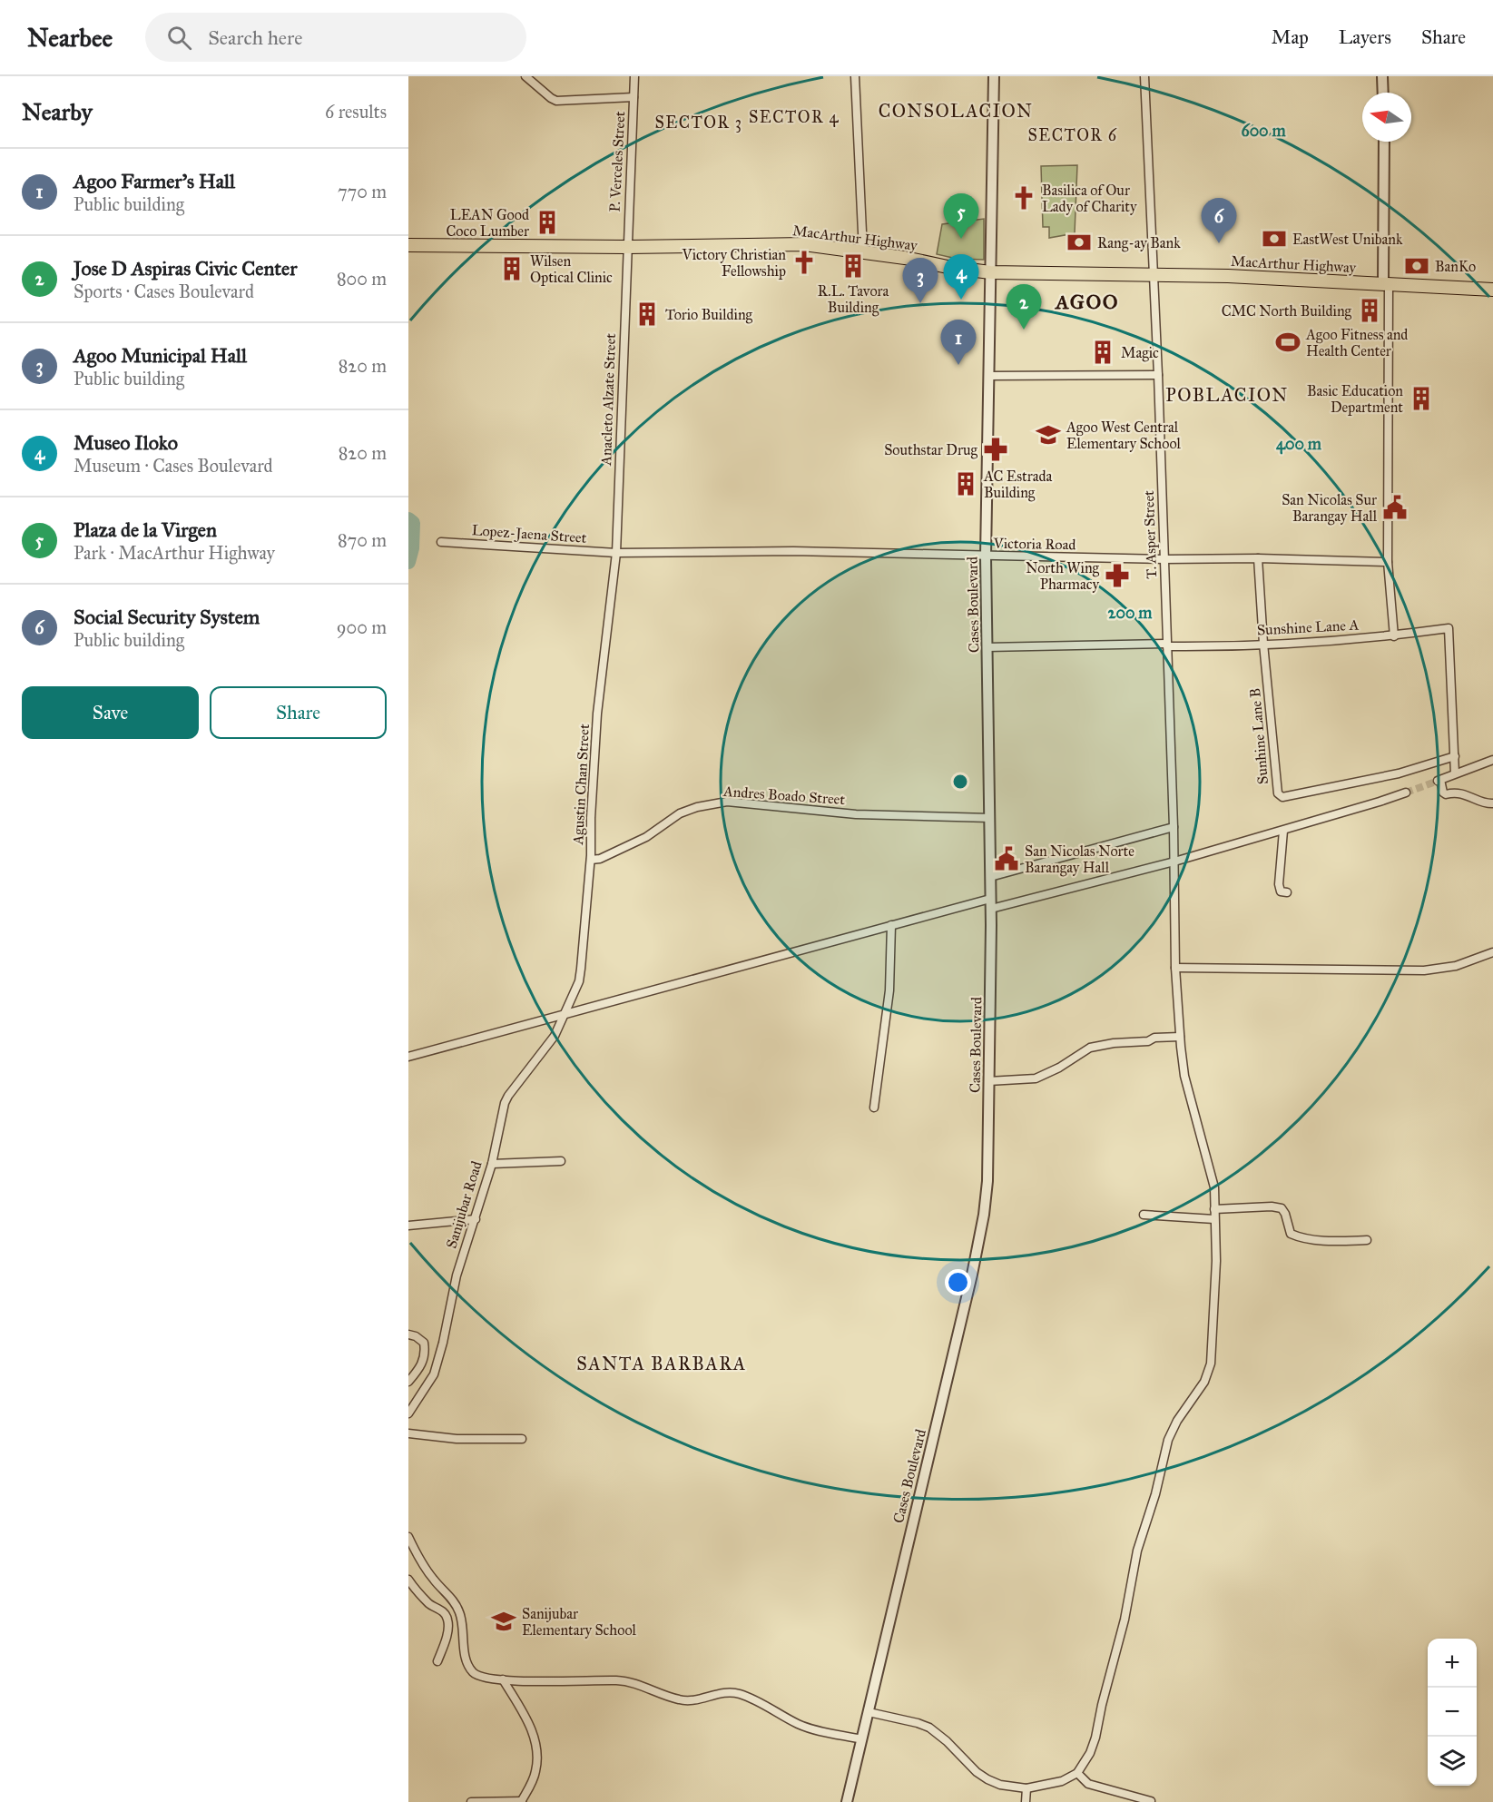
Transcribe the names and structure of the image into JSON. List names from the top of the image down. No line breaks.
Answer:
{"streets":{"highway":["MacArthur Highway"],"street":["P. Verceles Street","Anacleto Alzate Street","Lopez-Jaena Street","T. Asper Street","Victoria Road","Cases Boulevard","Sunshine Lane A","Sunhine Lane B","Agustin Chan Street","Andres Boado Street","Sanijubar Road"]},"crossings":[["P. Verceles Street","MacArthur Highway"],["P. Verceles Street","Anacleto Alzate Street"],["MacArthur Highway","Anacleto Alzate Street"],["MacArthur Highway","T. Asper Street"],["MacArthur Highway","Cases Boulevard"],["Anacleto Alzate Street","Lopez-Jaena Street"],["Anacleto Alzate Street","Victoria Road"],["Anacleto Alzate Street","Agustin Chan Street"],["Lopez-Jaena Street","Victoria Road"],["Lopez-Jaena Street","Agustin Chan Street"],["T. Asper Street","Victoria Road"],["T. Asper Street","Sunshine Lane A"],["Victoria Road","Cases Boulevard"],["Victoria Road","Sunhine Lane B"],["Victoria Road","Agustin Chan Street"],["Cases Boulevard","Sunshine Lane A"],["Cases Boulevard","Andres Boado Street"],["Sunshine Lane A","Sunhine Lane B"],["Agustin Chan Street","Andres Boado Street"],["Agustin Chan Street","Sanijubar Road"]],"districts":["CONSOLACION","SECTOR 4","SECTOR 3","SECTOR 6","AGOO","POBLACION","SANTA BARBARA"],"places":{"church":["Basilica of Our Lady of Charity","Victory Christian Fellowship"],"building":["LEAN Good Coco Lumber","R.L. Tavora Building","Wilsen Optical Clinic","CMC North Building","Torio Building","Magic","Basic Education Department","AC Estrada Building"],"bank":["EastWest Unibank","Rang-ay Bank","BanKo"],"sports":["Agoo Fitness and Health Center"],"school or university":["Agoo West Central Elementary School","Sanijubar Elementary School"],"pharmacy":["Southstar Drug","North Wing Pharmacy"],"public building":["San Nicolas Sur Barangay Hall","San Nicolas Norte Barangay Hall"]},"north":"left","page":{"header":"Nearbee","search":"Search here","nav":["Map","Layers","Share"],"heading":["Nearby","6 results"],"list":[{"mark":"1","name":"Agoo Farmer's Hall","note":"Public building","value":"770 m"},{"mark":"2","name":"Jose D Aspiras Civic Center","note":"Sports · Cases Boulevard","value":"800 m"},{"mark":"3","name":"Agoo Municipal Hall","note":"Public building","value":"820 m"},{"mark":"4","name":"Museo Iloko","note":"Museum · Cases Boulevard","value":"820 m"},{"mark":"5","name":"Plaza de la Virgen","note":"Park · MacArthur Highway","value":"870 m"},{"mark":"6","name":"Social Security System","note":"Public building","value":"900 m"}],"pins":["5","6","4","3","2","1"],"buttons":["Save","Share"],"map_buttons":["+","−"]},"rings":["600 m","400 m","200 m"]}
